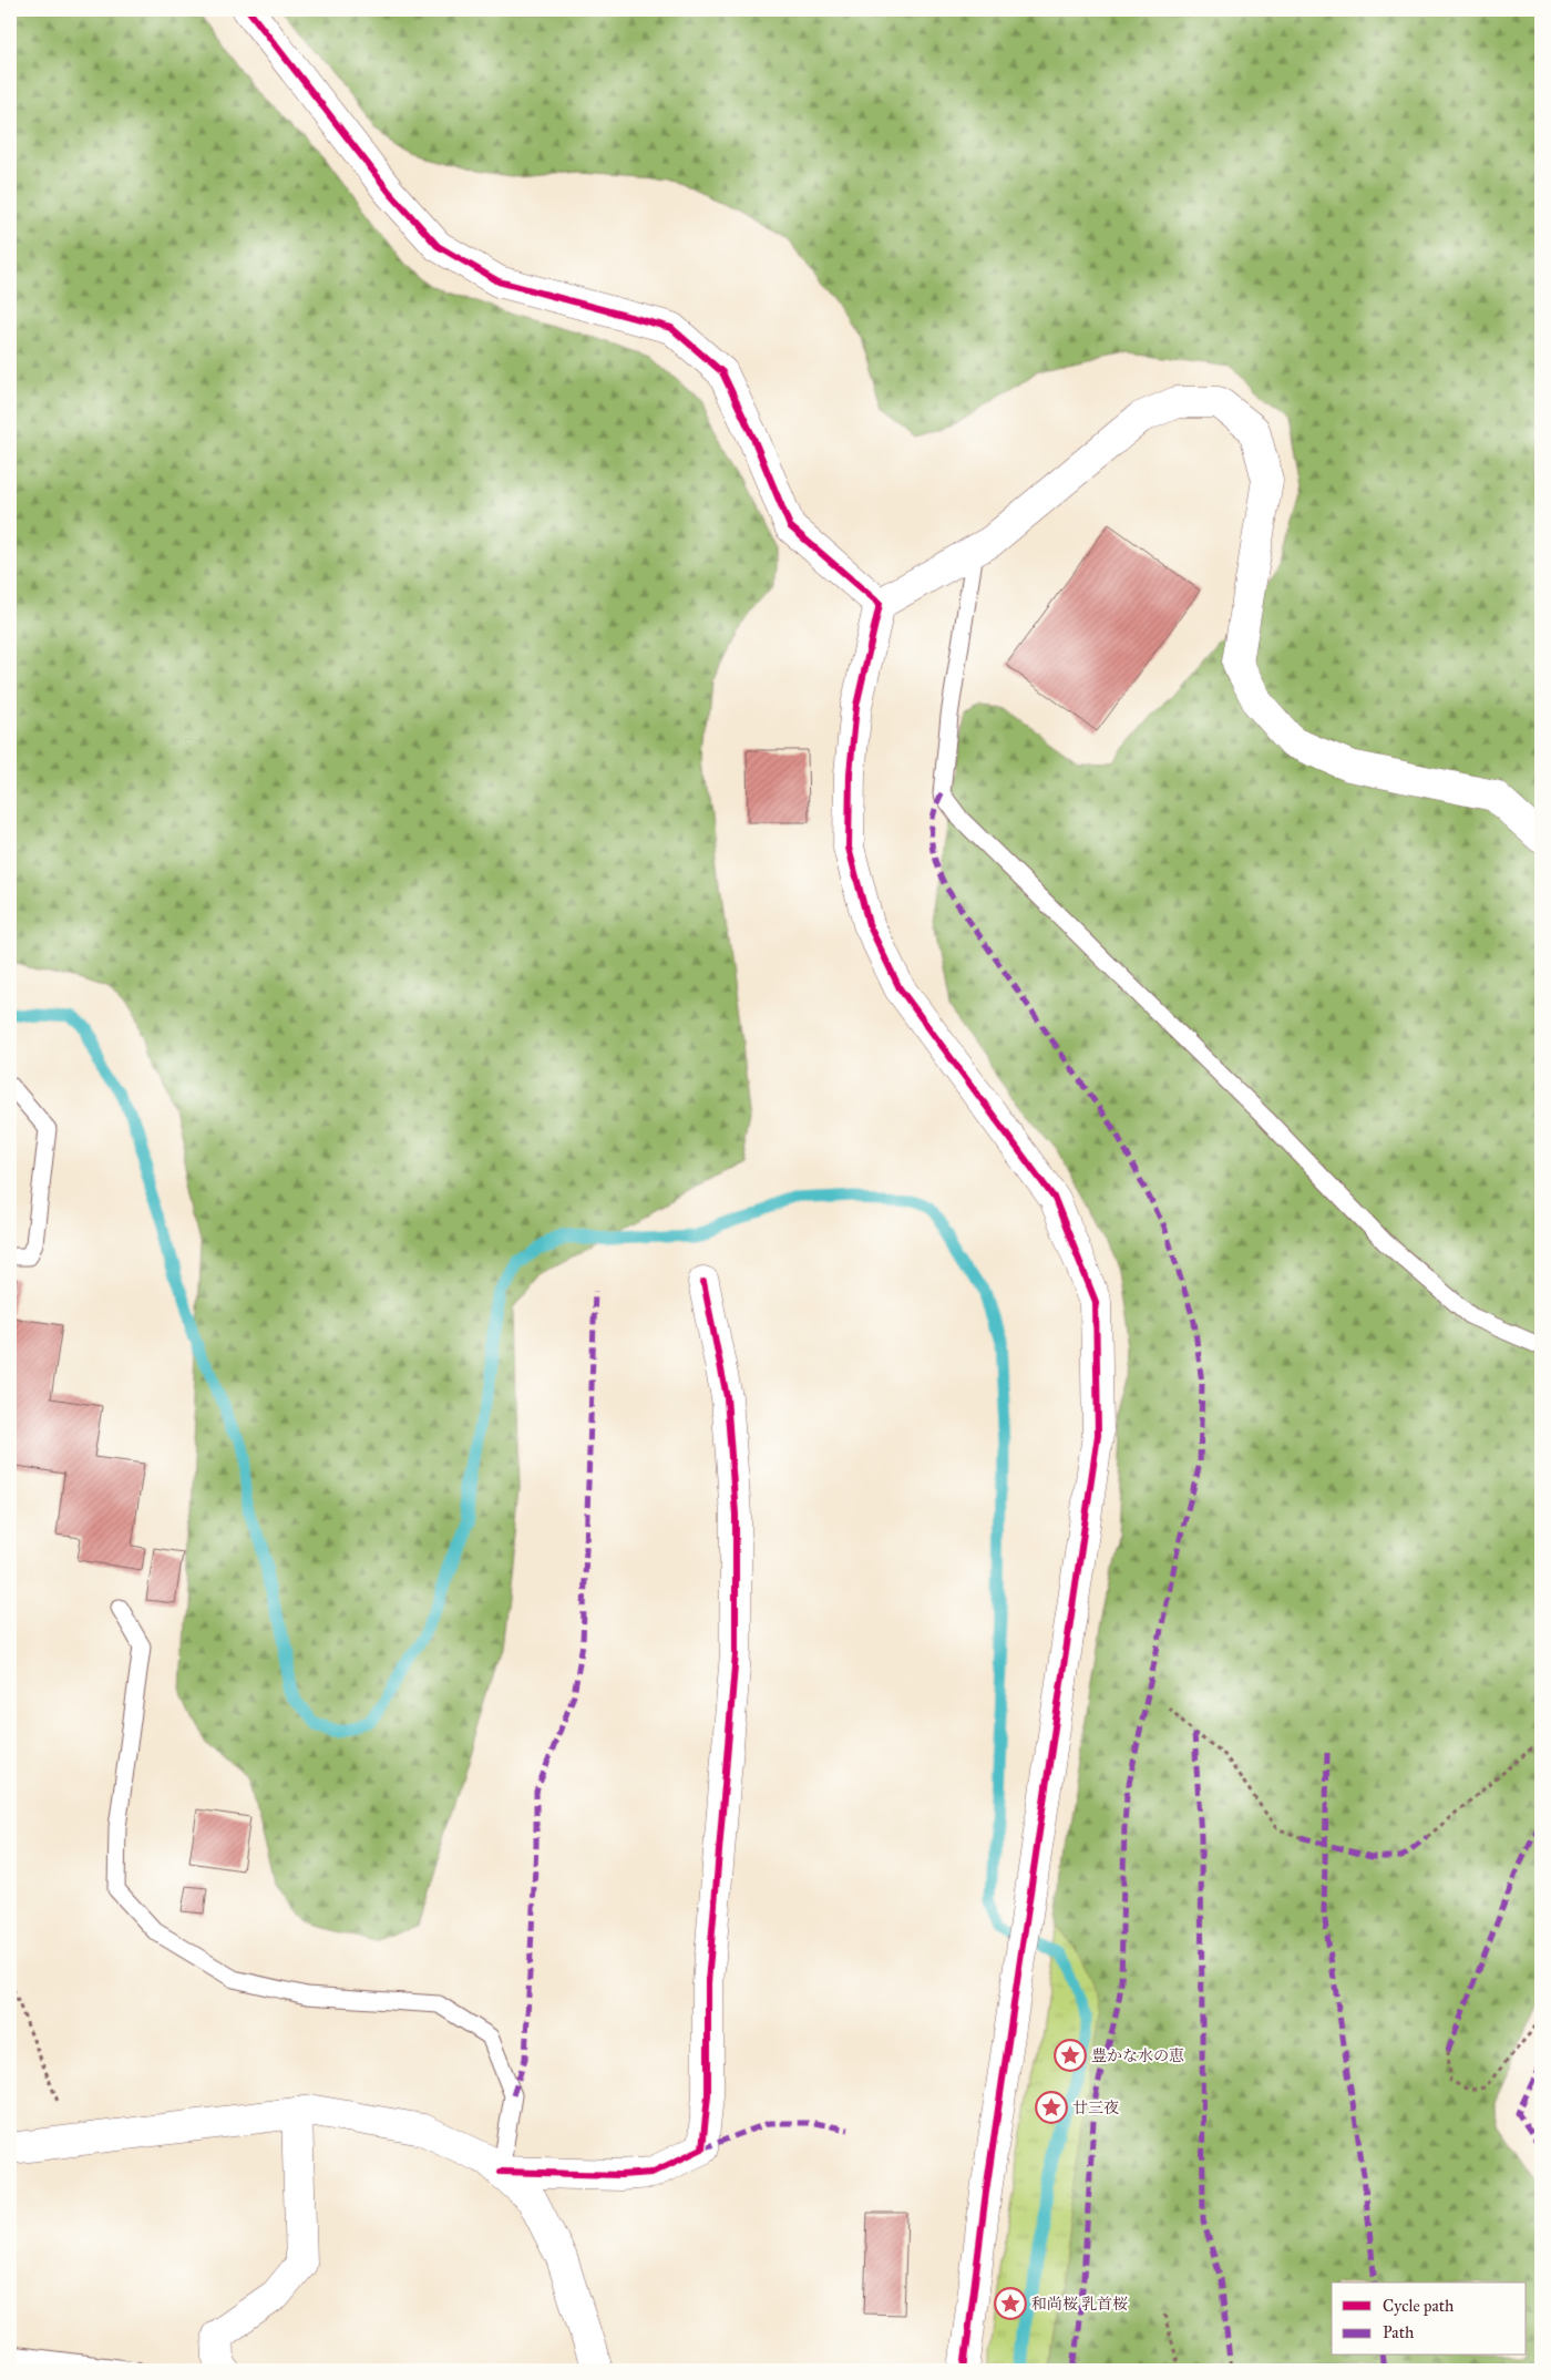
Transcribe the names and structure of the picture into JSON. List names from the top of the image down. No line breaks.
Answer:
{"places":{"place":["豊かな水の恵","廿三夜","和尚桜 乳首桜"]},"legend":["Cycle path","Path"]}
